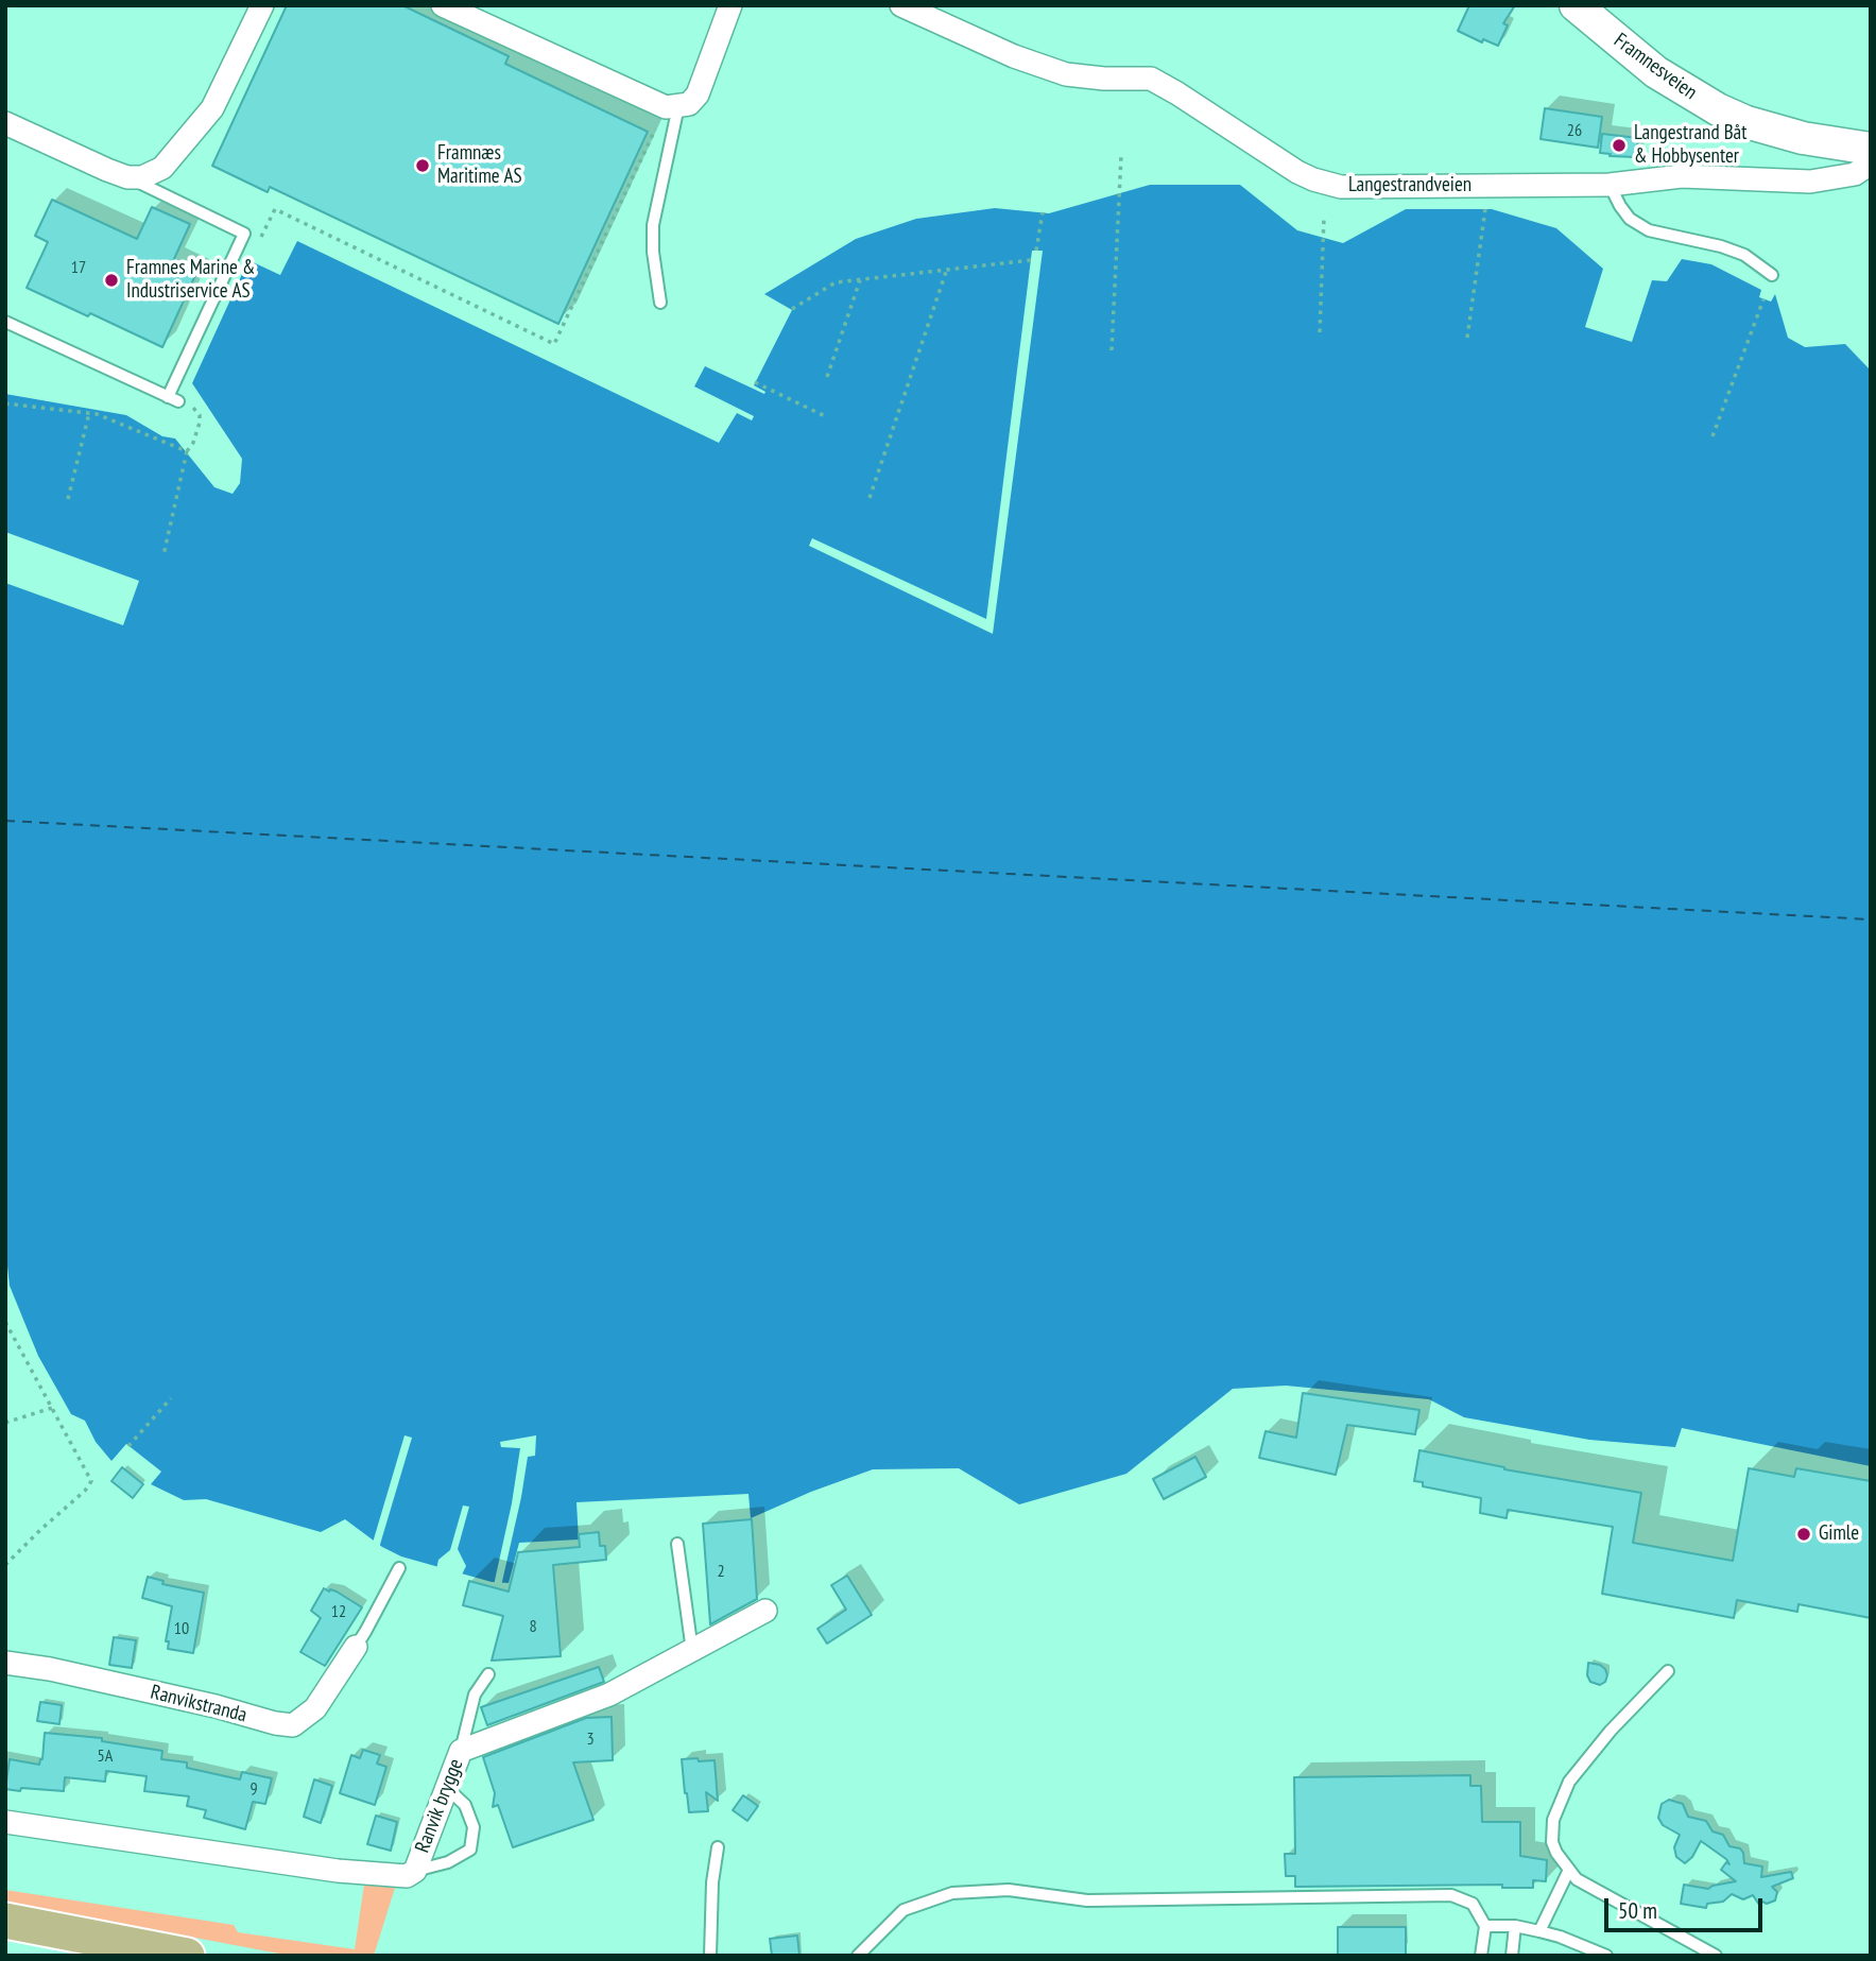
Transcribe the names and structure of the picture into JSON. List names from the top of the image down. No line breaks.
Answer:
{"streets":{"main road":["Framnesveien"],"street":["Langestrandveien","Ranvikstranda","Ranvik brygge"]},"places":["Langestrand Båt & Hobbysenter","Framnæs Maritime AS","Framnes Marine & Industriservice AS","Gimle"],"house_numbers":["26","17","2","12","8","10","3","5A","9"],"scale_bar":"50 m"}
